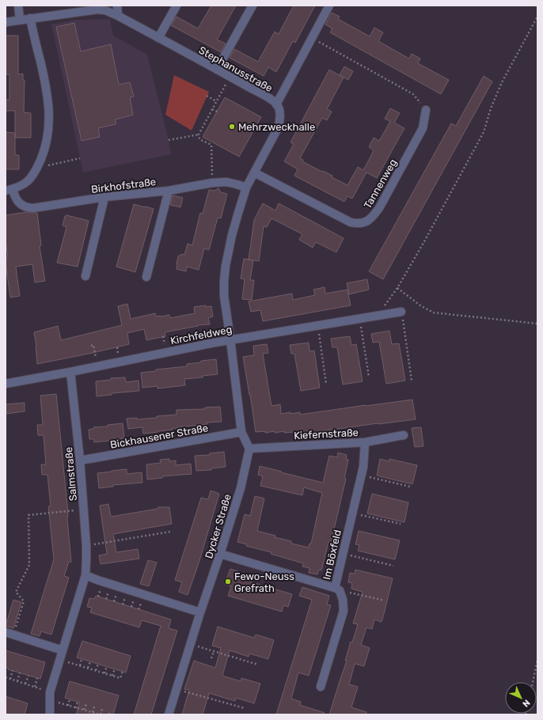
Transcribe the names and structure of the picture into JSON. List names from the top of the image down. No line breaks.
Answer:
{"streets":{"street":["Stephanusstraße","Tannenweg","Birkhofstraße","Kirchfeldweg","Kiefernstraße","Bickhausener Straße","Salmstraße","Dycker Straße","Im Böxfeld"]},"crossings":[["Stephanusstraße","Tannenweg"],["Stephanusstraße","Birkhofstraße"],["Stephanusstraße","Kirchfeldweg"],["Kirchfeldweg","Salmstraße"],["Kiefernstraße","Dycker Straße"],["Kiefernstraße","Im Böxfeld"],["Bickhausener Straße","Salmstraße"]],"places":["Mehrzweckhalle","Fewo-Neuss Grefrath"],"north":"bottom right"}
